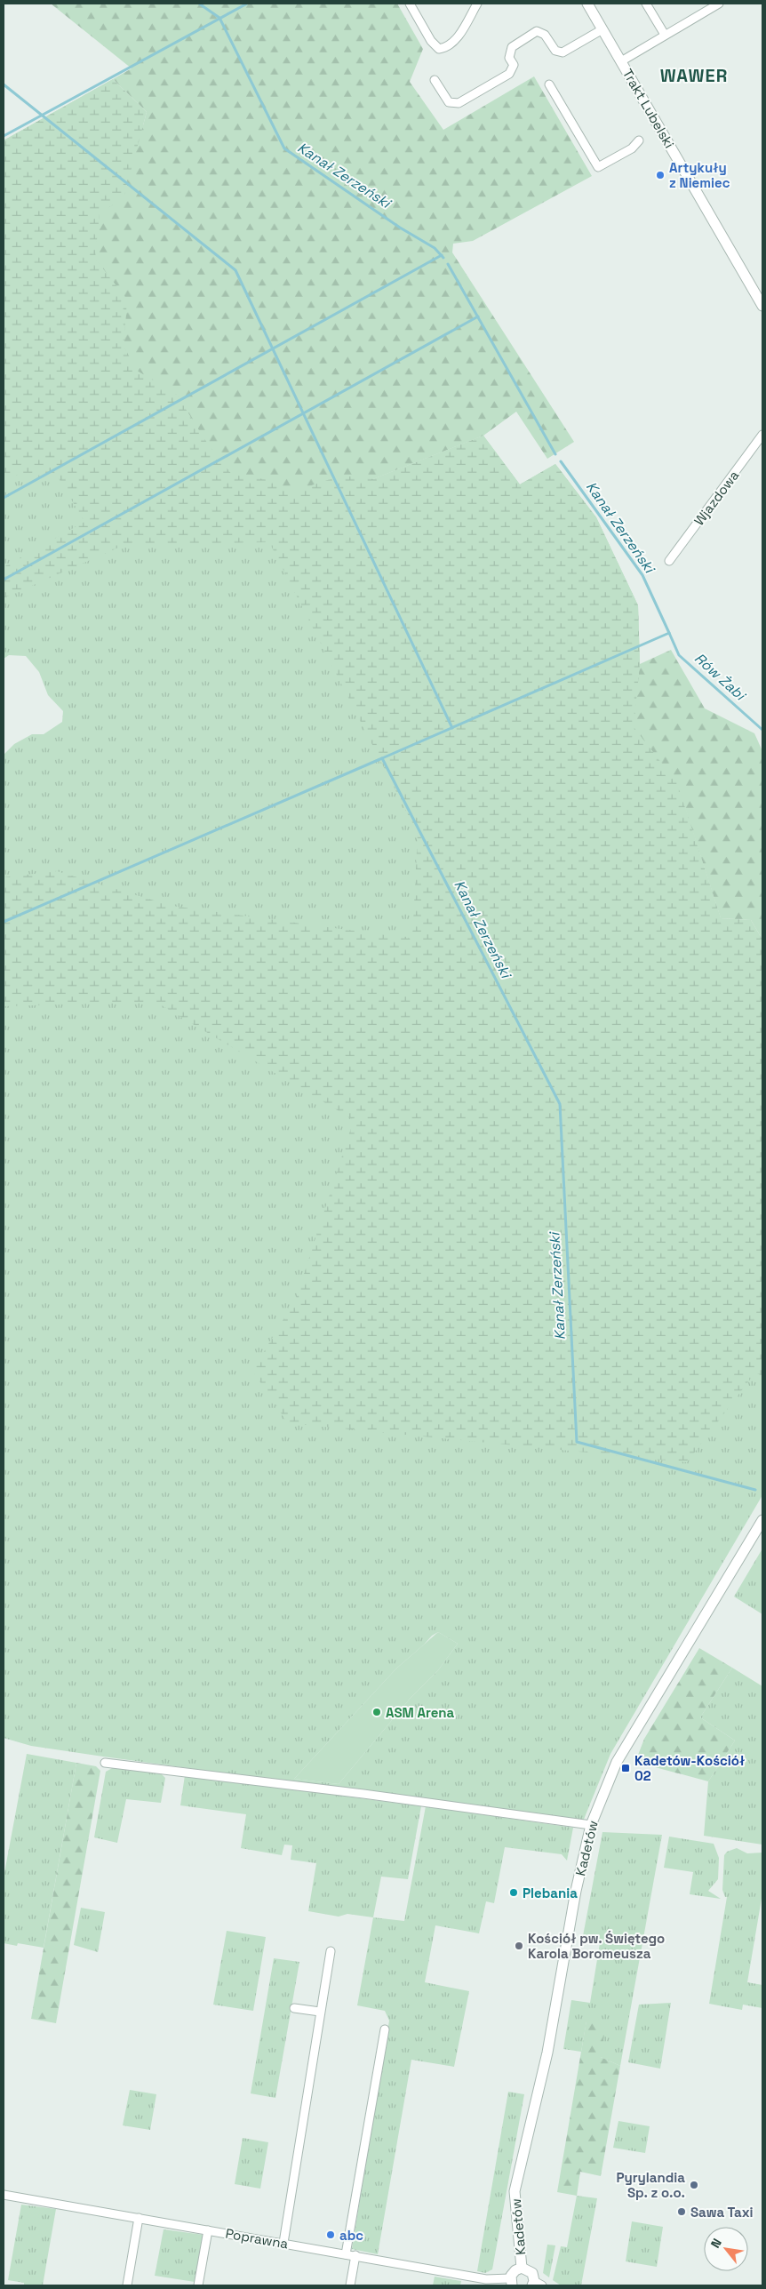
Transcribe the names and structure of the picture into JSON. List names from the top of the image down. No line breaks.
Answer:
{"streets":{"street":["Trakt Lubelski","Wjazdowa","Kadetów","Poprawna"]},"districts":["WAWER"],"water":["Kanał Zerzeński","Rów Żabi"],"places":{"other":["Artykuły z Niemiec","ASM Arena","Plebania","Kościół pw. Świętego Karola Boromeusza","Pyrylandia Sp. z o.o.","Sawa Taxi","abc"],"transit":["Kadetów-Kościół 02"]},"north":"top left"}
